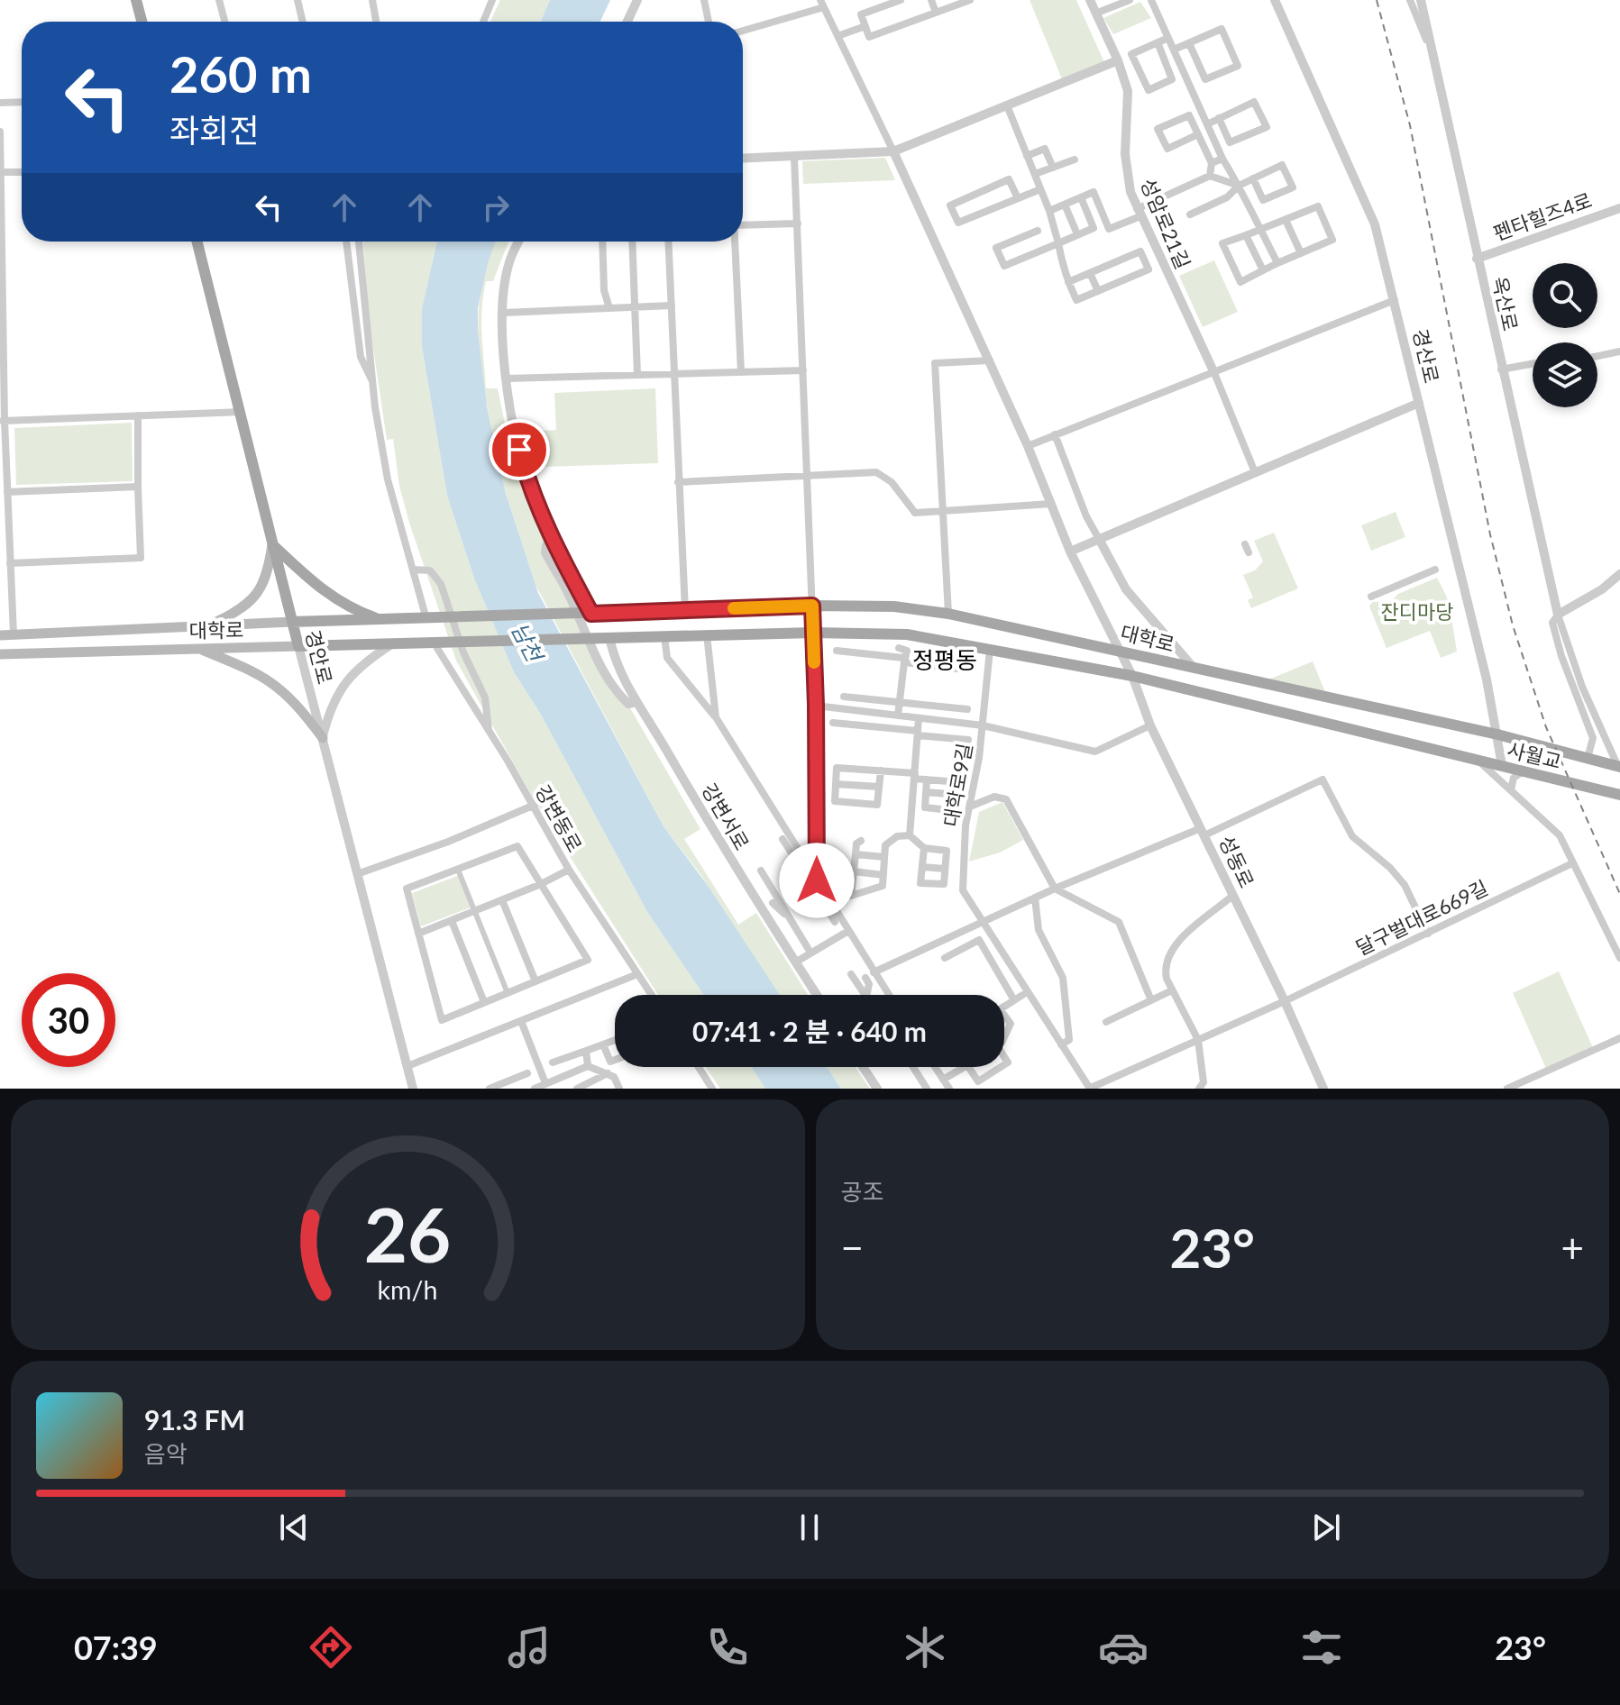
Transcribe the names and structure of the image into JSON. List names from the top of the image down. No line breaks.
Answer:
{"streets":{"main road":["대학로","경안로","사월교"],"street":["펜타힐즈4로","성암로21길","옥산로","경산로","대학로9길","강변서로","강변동로","성동로","달구벌대로669길"]},"crossings":[["펜타힐즈4로","옥산로"],["경산로","대학로"],["경산로","사월교"],["대학로","경안로"],["대학로","사월교"],["대학로","대학로9길"],["대학로","강변서로"],["대학로","강변동로"],["대학로","성동로"],["대학로9길","달구벌대로669길"],["성동로","달구벌대로669길"]],"districts":["정평동"],"water":["남천"],"parks":["잔디마당"],"page":{"turn":["260 m","좌회전"],"limit":"30","trip":"07:41 · 2 분 · 640 m","tile":"공조","heat":["−","23°","+"],"song":["91.3 FM","음악"],"tabs":["07:39","23°"],"gauge":["26","km/h"]}}
